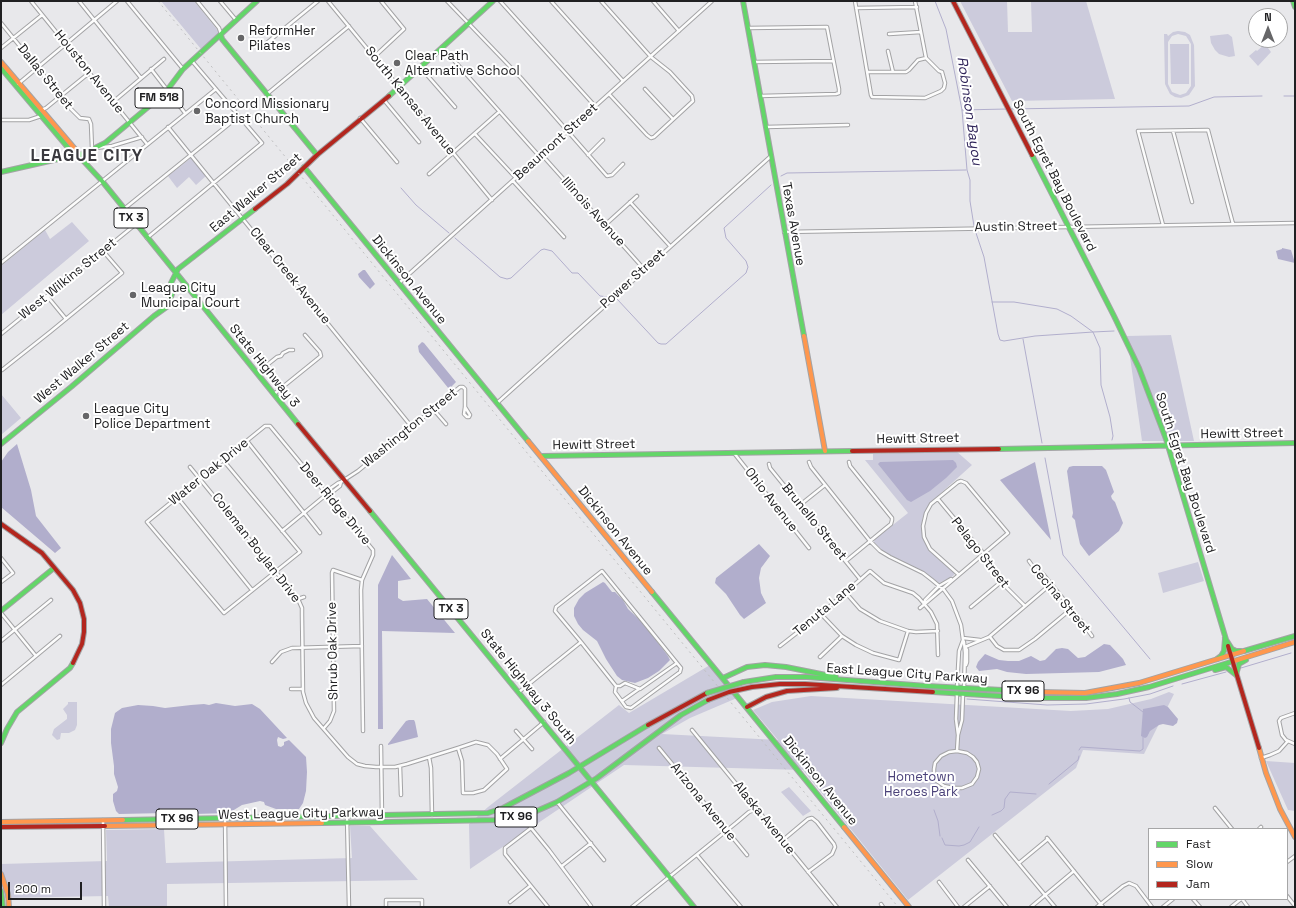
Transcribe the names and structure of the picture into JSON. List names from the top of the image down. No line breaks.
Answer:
{"streets":{"main road":["FM 518","South Egret Bay Boulevard","East Walker Street","TX 3","Texas Avenue","Dickinson Avenue","West Walker Street","State Highway 3","Hewitt Street","East League City Parkway","State Highway 3 South","TX 96","West League City Parkway"],"street":["Houston Avenue","Dallas Street","South Kansas Avenue","Beaumont Street","Illinois Avenue","Austin Street","Clear Creek Avenue","West Wilkins Street","Power Street","Washington Street","Water Oak Drive","Ohio Avenue","Deer Ridge Drive","Brunello Street","Coleman Boylan Drive","Pelago Street","Cecina Street","Tenuta Lane","Shrub Oak Drive","Arizona Avenue","Alaska Avenue"]},"crossings":[["Houston Avenue","FM 518"],["Dallas Street","FM 518"],["FM 518","State Highway 3"],["South Kansas Avenue","Beaumont Street"],["South Kansas Avenue","East Walker Street"],["Beaumont Street","Illinois Avenue"],["Beaumont Street","Dickinson Avenue"],["South Egret Bay Boulevard","Austin Street"],["South Egret Bay Boulevard","Hewitt Street"],["South Egret Bay Boulevard","East League City Parkway"],["East Walker Street","Illinois Avenue"],["East Walker Street","Clear Creek Avenue"],["East Walker Street","Dickinson Avenue"],["East Walker Street","West Walker Street"],["East Walker Street","State Highway 3"],["Illinois Avenue","Power Street"],["Texas Avenue","Austin Street"],["Texas Avenue","Power Street"],["Texas Avenue","Hewitt Street"],["Clear Creek Avenue","Washington Street"],["West Wilkins Street","State Highway 3"],["Power Street","Dickinson Avenue"],["Dickinson Avenue","Hewitt Street"],["West Walker Street","State Highway 3"],["State Highway 3","Washington Street"],["State Highway 3","State Highway 3 South"],["Washington Street","Deer Ridge Drive"],["Washington Street","State Highway 3 South"],["Hewitt Street","Ohio Avenue"],["Water Oak Drive","Deer Ridge Drive"],["Water Oak Drive","Coleman Boylan Drive"],["Deer Ridge Drive","Shrub Oak Drive"],["Brunello Street","Tenuta Lane"],["Coleman Boylan Drive","Shrub Oak Drive"],["East League City Parkway","State Highway 3 South"],["East League City Parkway","West League City Parkway"],["State Highway 3 South","West League City Parkway"]],"districts":["LEAGUE CITY"],"water":["Robinson Bayou"],"parks":["Hometown Heroes Park"],"places":["ReformHer Pilates","Clear Path Alternative School","Concord Missionary Baptist Church","League City Municipal Court","League City Police Department"],"legend":["Fast","Slow","Jam"],"scale_bar":"200 m","north":"top"}
